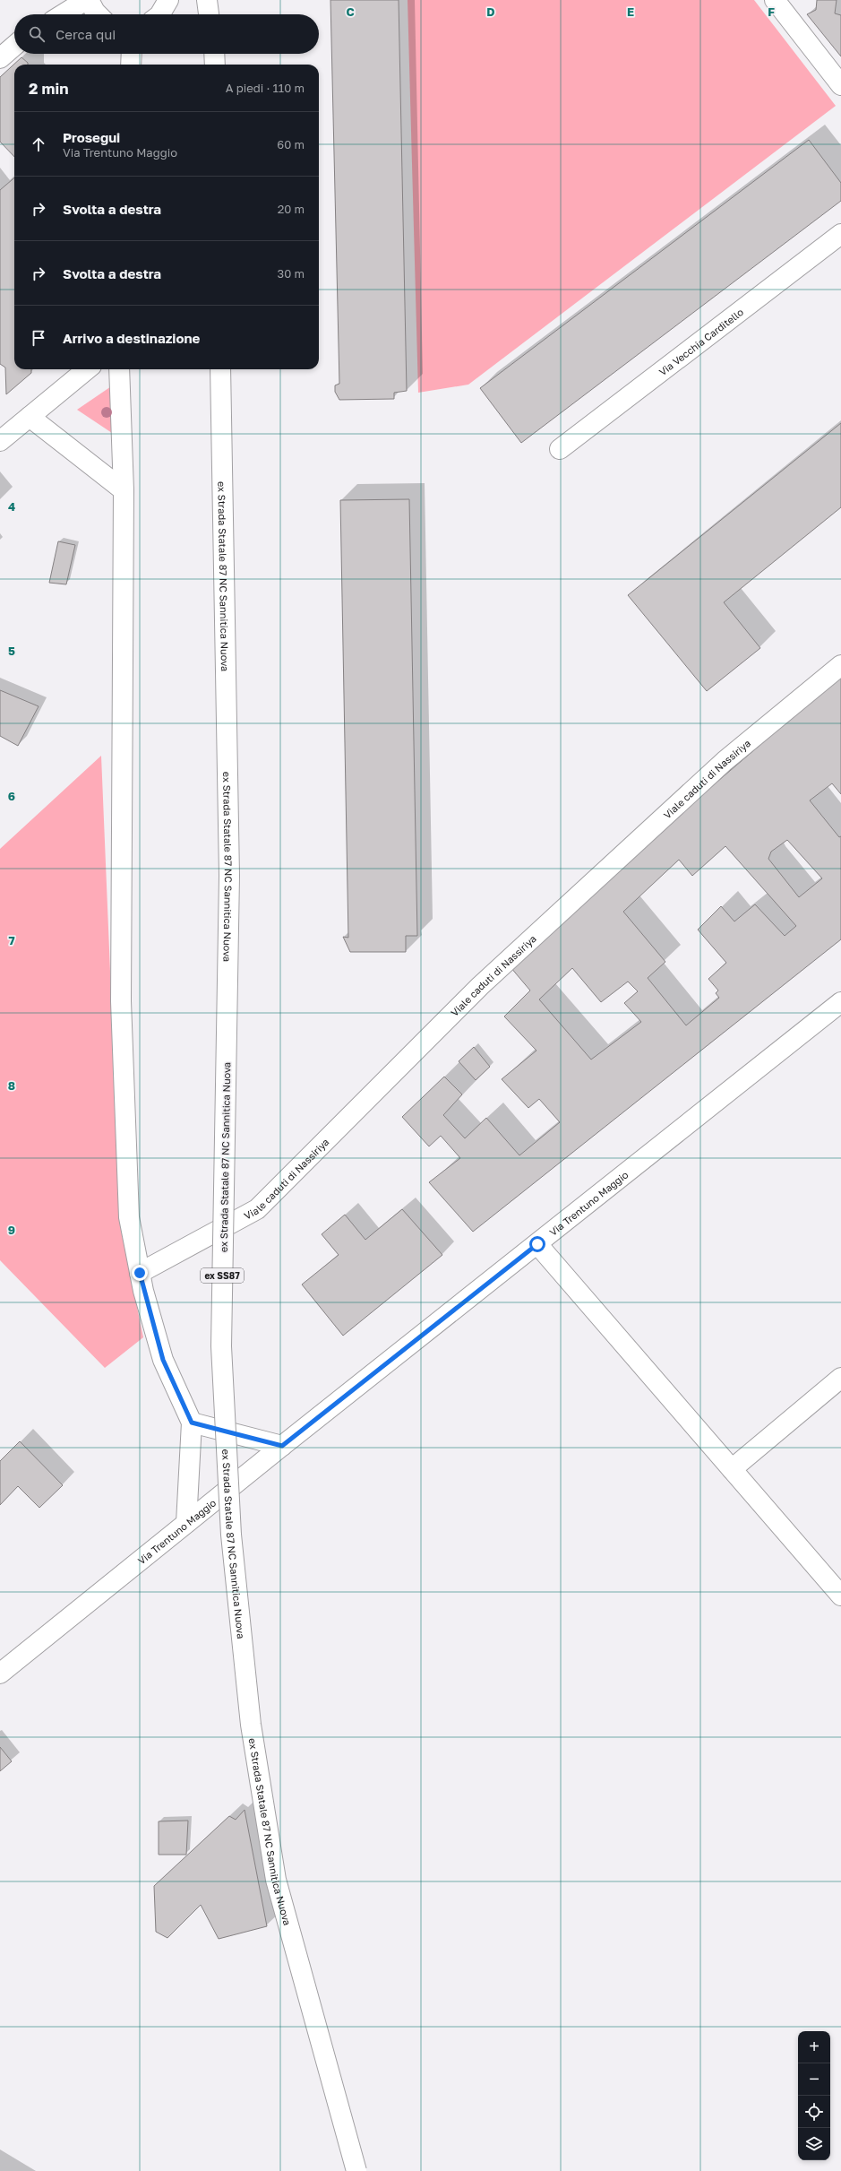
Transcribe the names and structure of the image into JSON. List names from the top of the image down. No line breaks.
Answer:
{"streets":{"main road":["Via Vecchia Carditello","ex Strada Statale 87 NC Sannitica Nuova","Viale caduti di Nassiriya","Via Trentuno Maggio","ex SS87"]},"page":{"search":"Cerca qui","heading":["2 min","A piedi · 110 m"],"list":[["Prosegui","Via Trentuno Maggio","60 m"],["Svolta a destra","20 m"],["Svolta a destra","30 m"],"Arrivo a destinazione"],"map_buttons":["+","−"]},"grid":{"columns":["C","D","E","F"],"rows":["4","5","6","7","8","9"]}}
